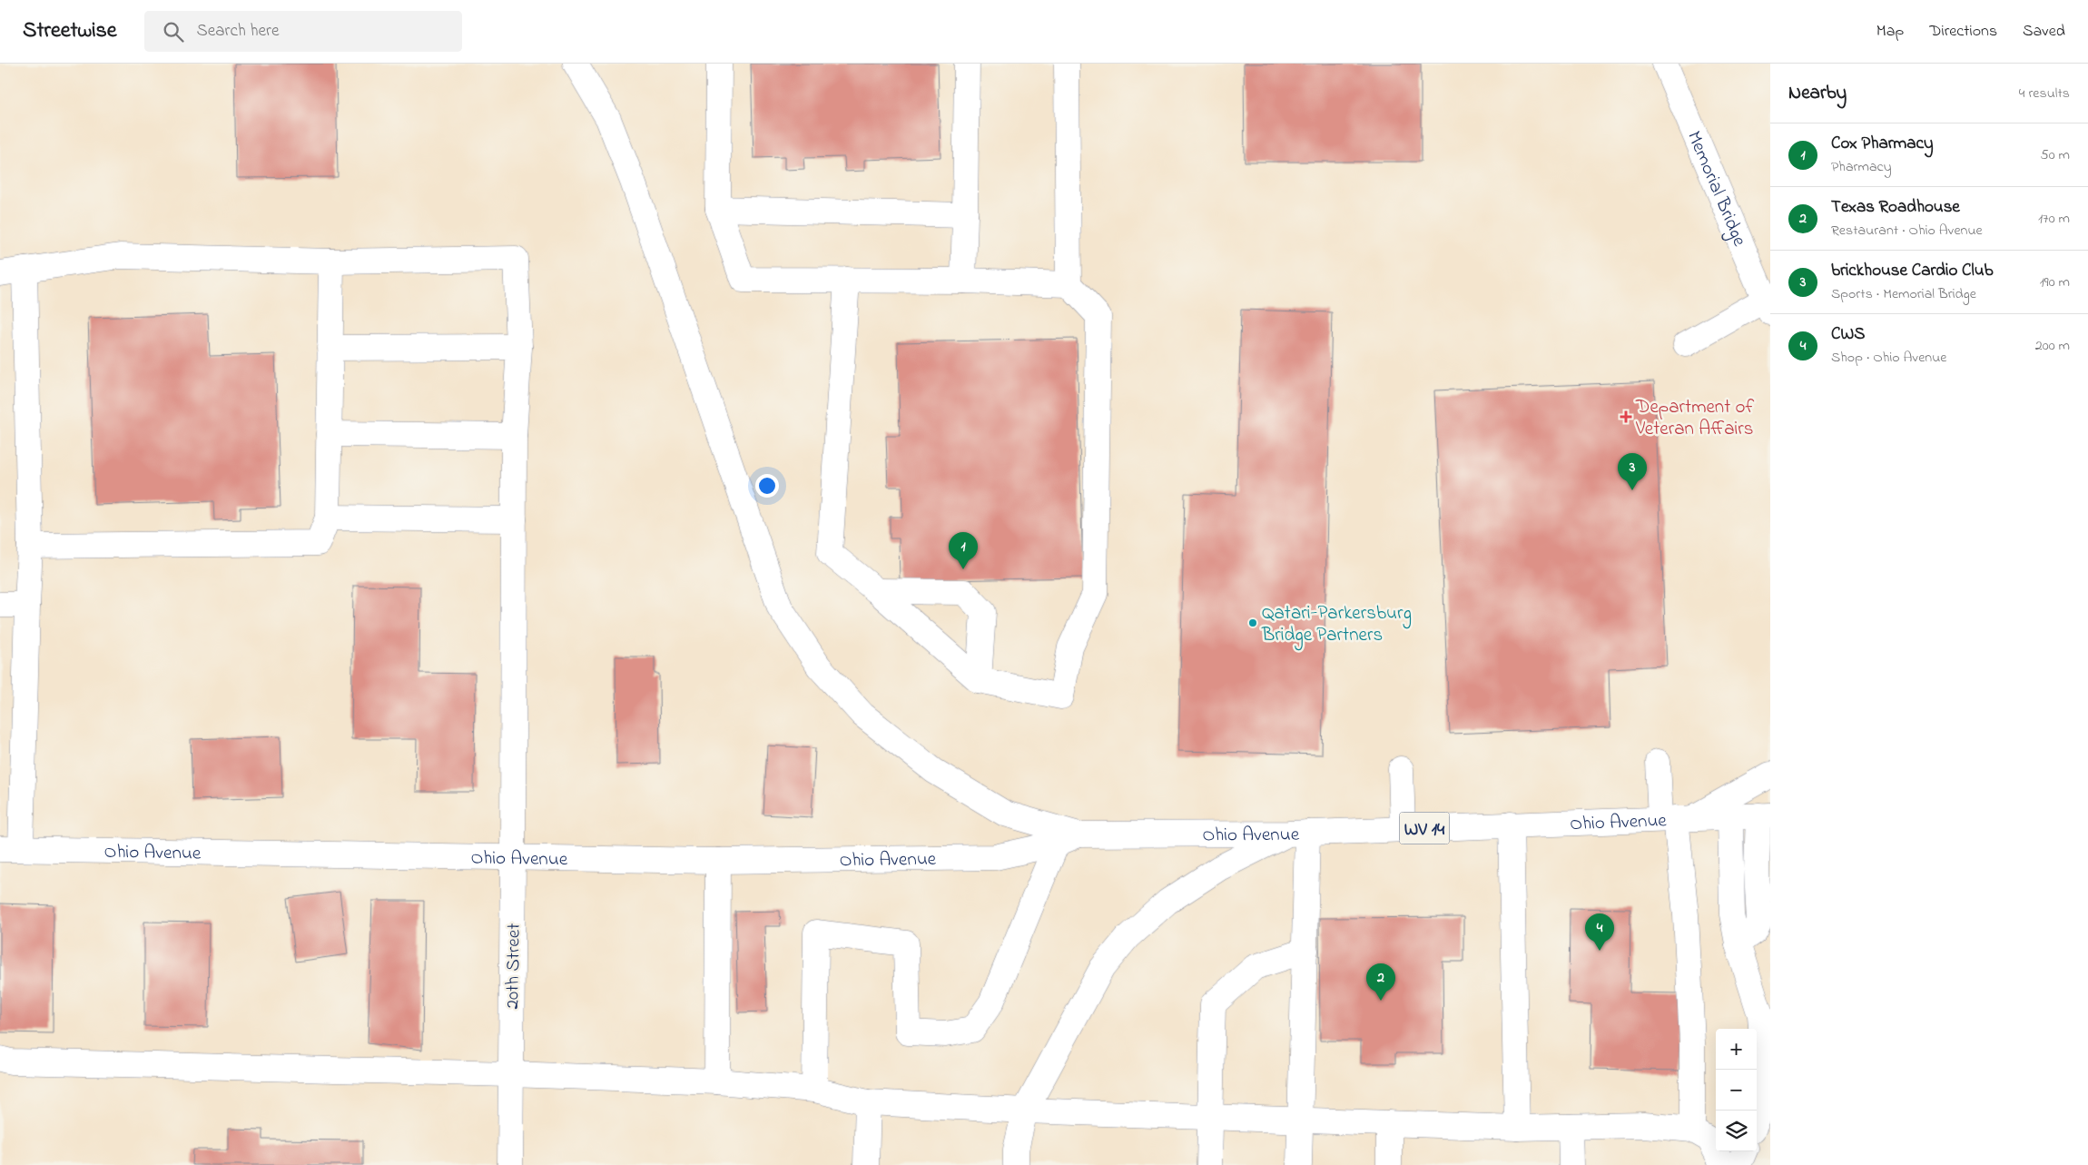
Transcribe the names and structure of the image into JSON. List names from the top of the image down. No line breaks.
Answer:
{"streets":{"main road":["Memorial Bridge","Ohio Avenue","WV 14","20th Street"]},"crossings":[["Ohio Avenue","WV 14"],["Ohio Avenue","20th Street"]],"places":{"health":["Department of Veteran Affairs"],"other":["Qatari-Parkersburg Bridge Partners"]},"page":{"header":"Streetwise","search":"Search here","nav":["Map","Directions","Saved"],"heading":["Nearby","4 results"],"list":[{"mark":"1","name":"Cox Pharmacy","note":"Pharmacy","value":"50 m"},{"mark":"2","name":"Texas Roadhouse","note":"Restaurant · Ohio Avenue","value":"170 m"},{"mark":"3","name":"brickhouse Cardio Club","note":"Sports · Memorial Bridge","value":"190 m"},{"mark":"4","name":"CWS","note":"Shop · Ohio Avenue","value":"200 m"}],"pins":["3","1","4","2"],"map_buttons":["+","−"]}}
